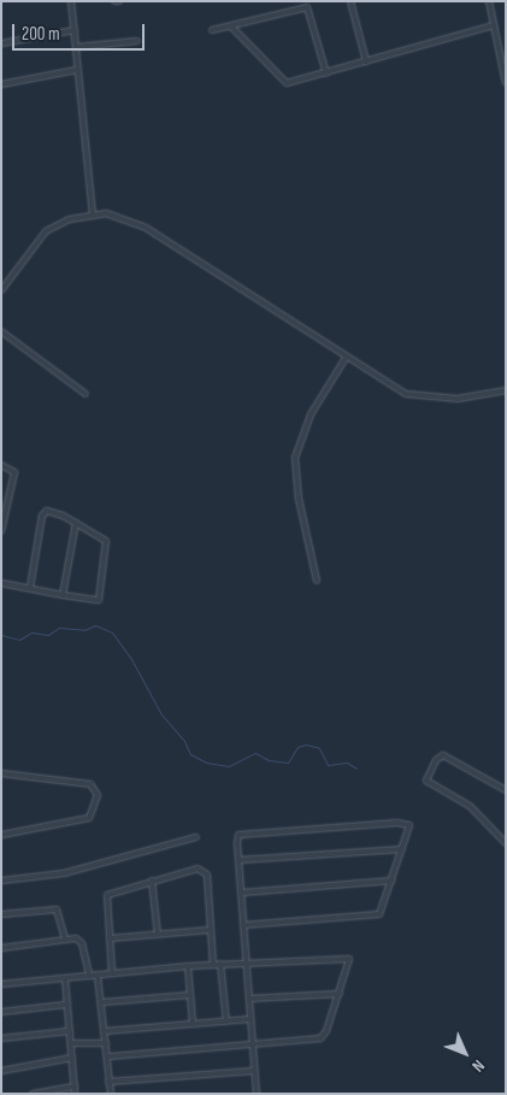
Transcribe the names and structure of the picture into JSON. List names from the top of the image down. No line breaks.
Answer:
{"scale_bar":"200 m","north":"bottom right"}
